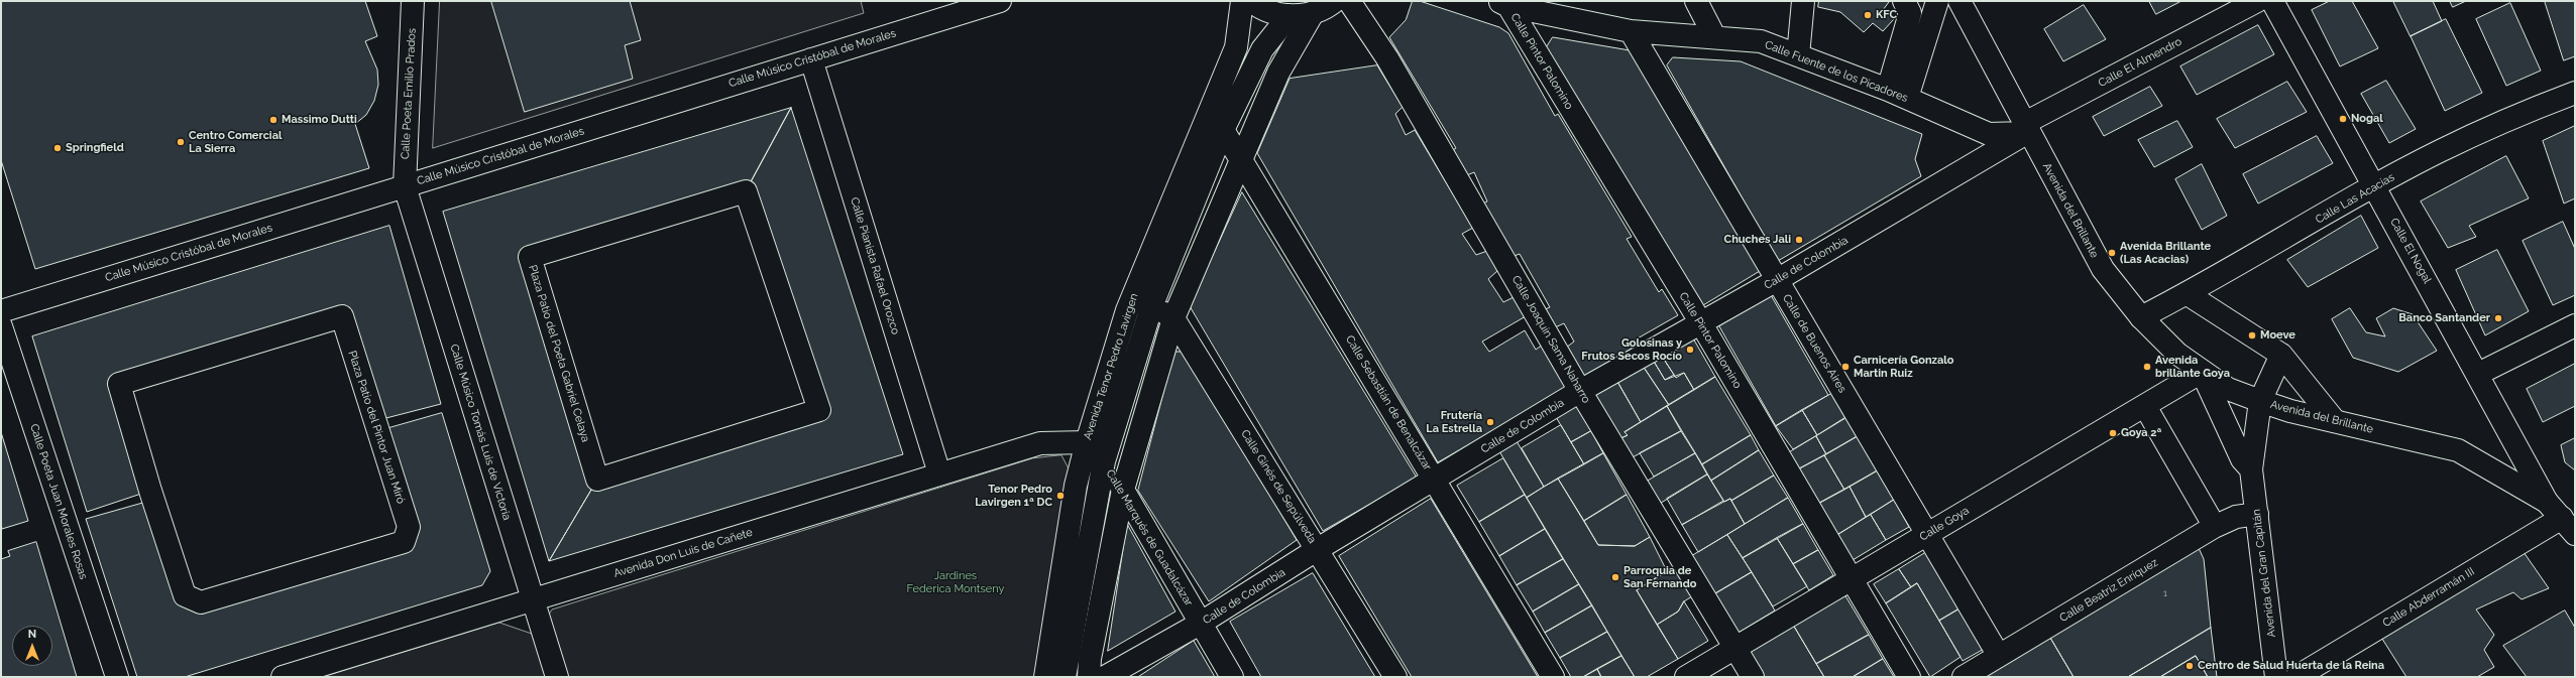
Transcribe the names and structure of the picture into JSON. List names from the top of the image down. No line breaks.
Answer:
{"streets":{"street":["Calle Músico Cristóbal de Morales","Calle Pintor Palomino","Calle El Almendro","Calle Fuente de los Picadores","Calle Poeta Emilio Prados","Calle Las Acacias","Avenida del Brillante","Calle El Nogal","Calle de Colombia","Calle Pianista Rafael Orozco","Calle Joaquín Sama Naharro","Calle de Buenos Aires","Plaza Patio del Poeta Gabriel Celaya","Avenida Tenor Pedro Lavirgen","Calle Sebastián de Benalcázar","Plaza Patio del Pintor Juan Miró","Calle Músico Tomás Luis de Victoria","Calle Ginés de Sepúlveda","Calle Poeta Juan Morales Rosas","Calle Goya","Calle Marqués de Guadalcázar","Avenida Don Luis de Cañete","Avenida del Gran Capitán","Calle Beatriz Enríquez","Calle Abderramán III"]},"crossings":[["Calle Músico Cristóbal de Morales","Calle Poeta Emilio Prados"],["Calle Músico Cristóbal de Morales","Calle Pianista Rafael Orozco"],["Calle Músico Cristóbal de Morales","Calle Músico Tomás Luis de Victoria"],["Calle Pintor Palomino","Calle Fuente de los Picadores"],["Calle Pintor Palomino","Calle de Colombia"],["Calle Pintor Palomino","Calle Goya"],["Calle El Almendro","Calle Fuente de los Picadores"],["Calle El Almendro","Avenida del Brillante"],["Calle El Almendro","Calle de Colombia"],["Calle Fuente de los Picadores","Avenida del Brillante"],["Calle Fuente de los Picadores","Calle de Colombia"],["Calle Fuente de los Picadores","Calle de Buenos Aires"],["Calle Poeta Emilio Prados","Calle Músico Tomás Luis de Victoria"],["Calle Las Acacias","Avenida del Brillante"],["Calle Las Acacias","Calle El Nogal"],["Avenida del Brillante","Calle El Nogal"],["Avenida del Brillante","Calle de Colombia"],["Avenida del Brillante","Calle Goya"],["Avenida del Brillante","Avenida del Gran Capitán"],["Avenida del Brillante","Calle Abderramán III"],["Calle de Colombia","Calle Joaquín Sama Naharro"],["Calle de Colombia","Calle de Buenos Aires"],["Calle de Colombia","Calle Sebastián de Benalcázar"],["Calle de Colombia","Calle Ginés de Sepúlveda"],["Calle de Colombia","Calle Marqués de Guadalcázar"],["Calle Pianista Rafael Orozco","Avenida Don Luis de Cañete"],["Calle Joaquín Sama Naharro","Calle Goya"],["Calle de Buenos Aires","Calle Goya"],["Calle de Buenos Aires","Calle Beatriz Enríquez"],["Avenida Tenor Pedro Lavirgen","Calle Sebastián de Benalcázar"],["Avenida Tenor Pedro Lavirgen","Calle Ginés de Sepúlveda"],["Avenida Tenor Pedro Lavirgen","Calle Marqués de Guadalcázar"],["Avenida Tenor Pedro Lavirgen","Avenida Don Luis de Cañete"],["Calle Músico Tomás Luis de Victoria","Avenida Don Luis de Cañete"],["Avenida del Gran Capitán","Calle Beatriz Enríquez"]],"parks":["Jardines Federica Montseny"],"places":["KFC","Nogal","Massimo Dutti","Centro Comercial La Sierra","Springfield","Chuches Jali","Avenida Brillante (Las Acacias)","Banco Santander","Moeve","Golosinas y Frutos Secos Rocío","Carnicería Gonzalo Martin Ruiz","Avenida brillante Goya","Frutería La Estrella","Goya 2ª","Tenor Pedro Lavirgen 1ª DC","Parroquia de San Fernando","Centro de Salud Huerta de la Reina"],"house_numbers":["1"],"north":"top"}
